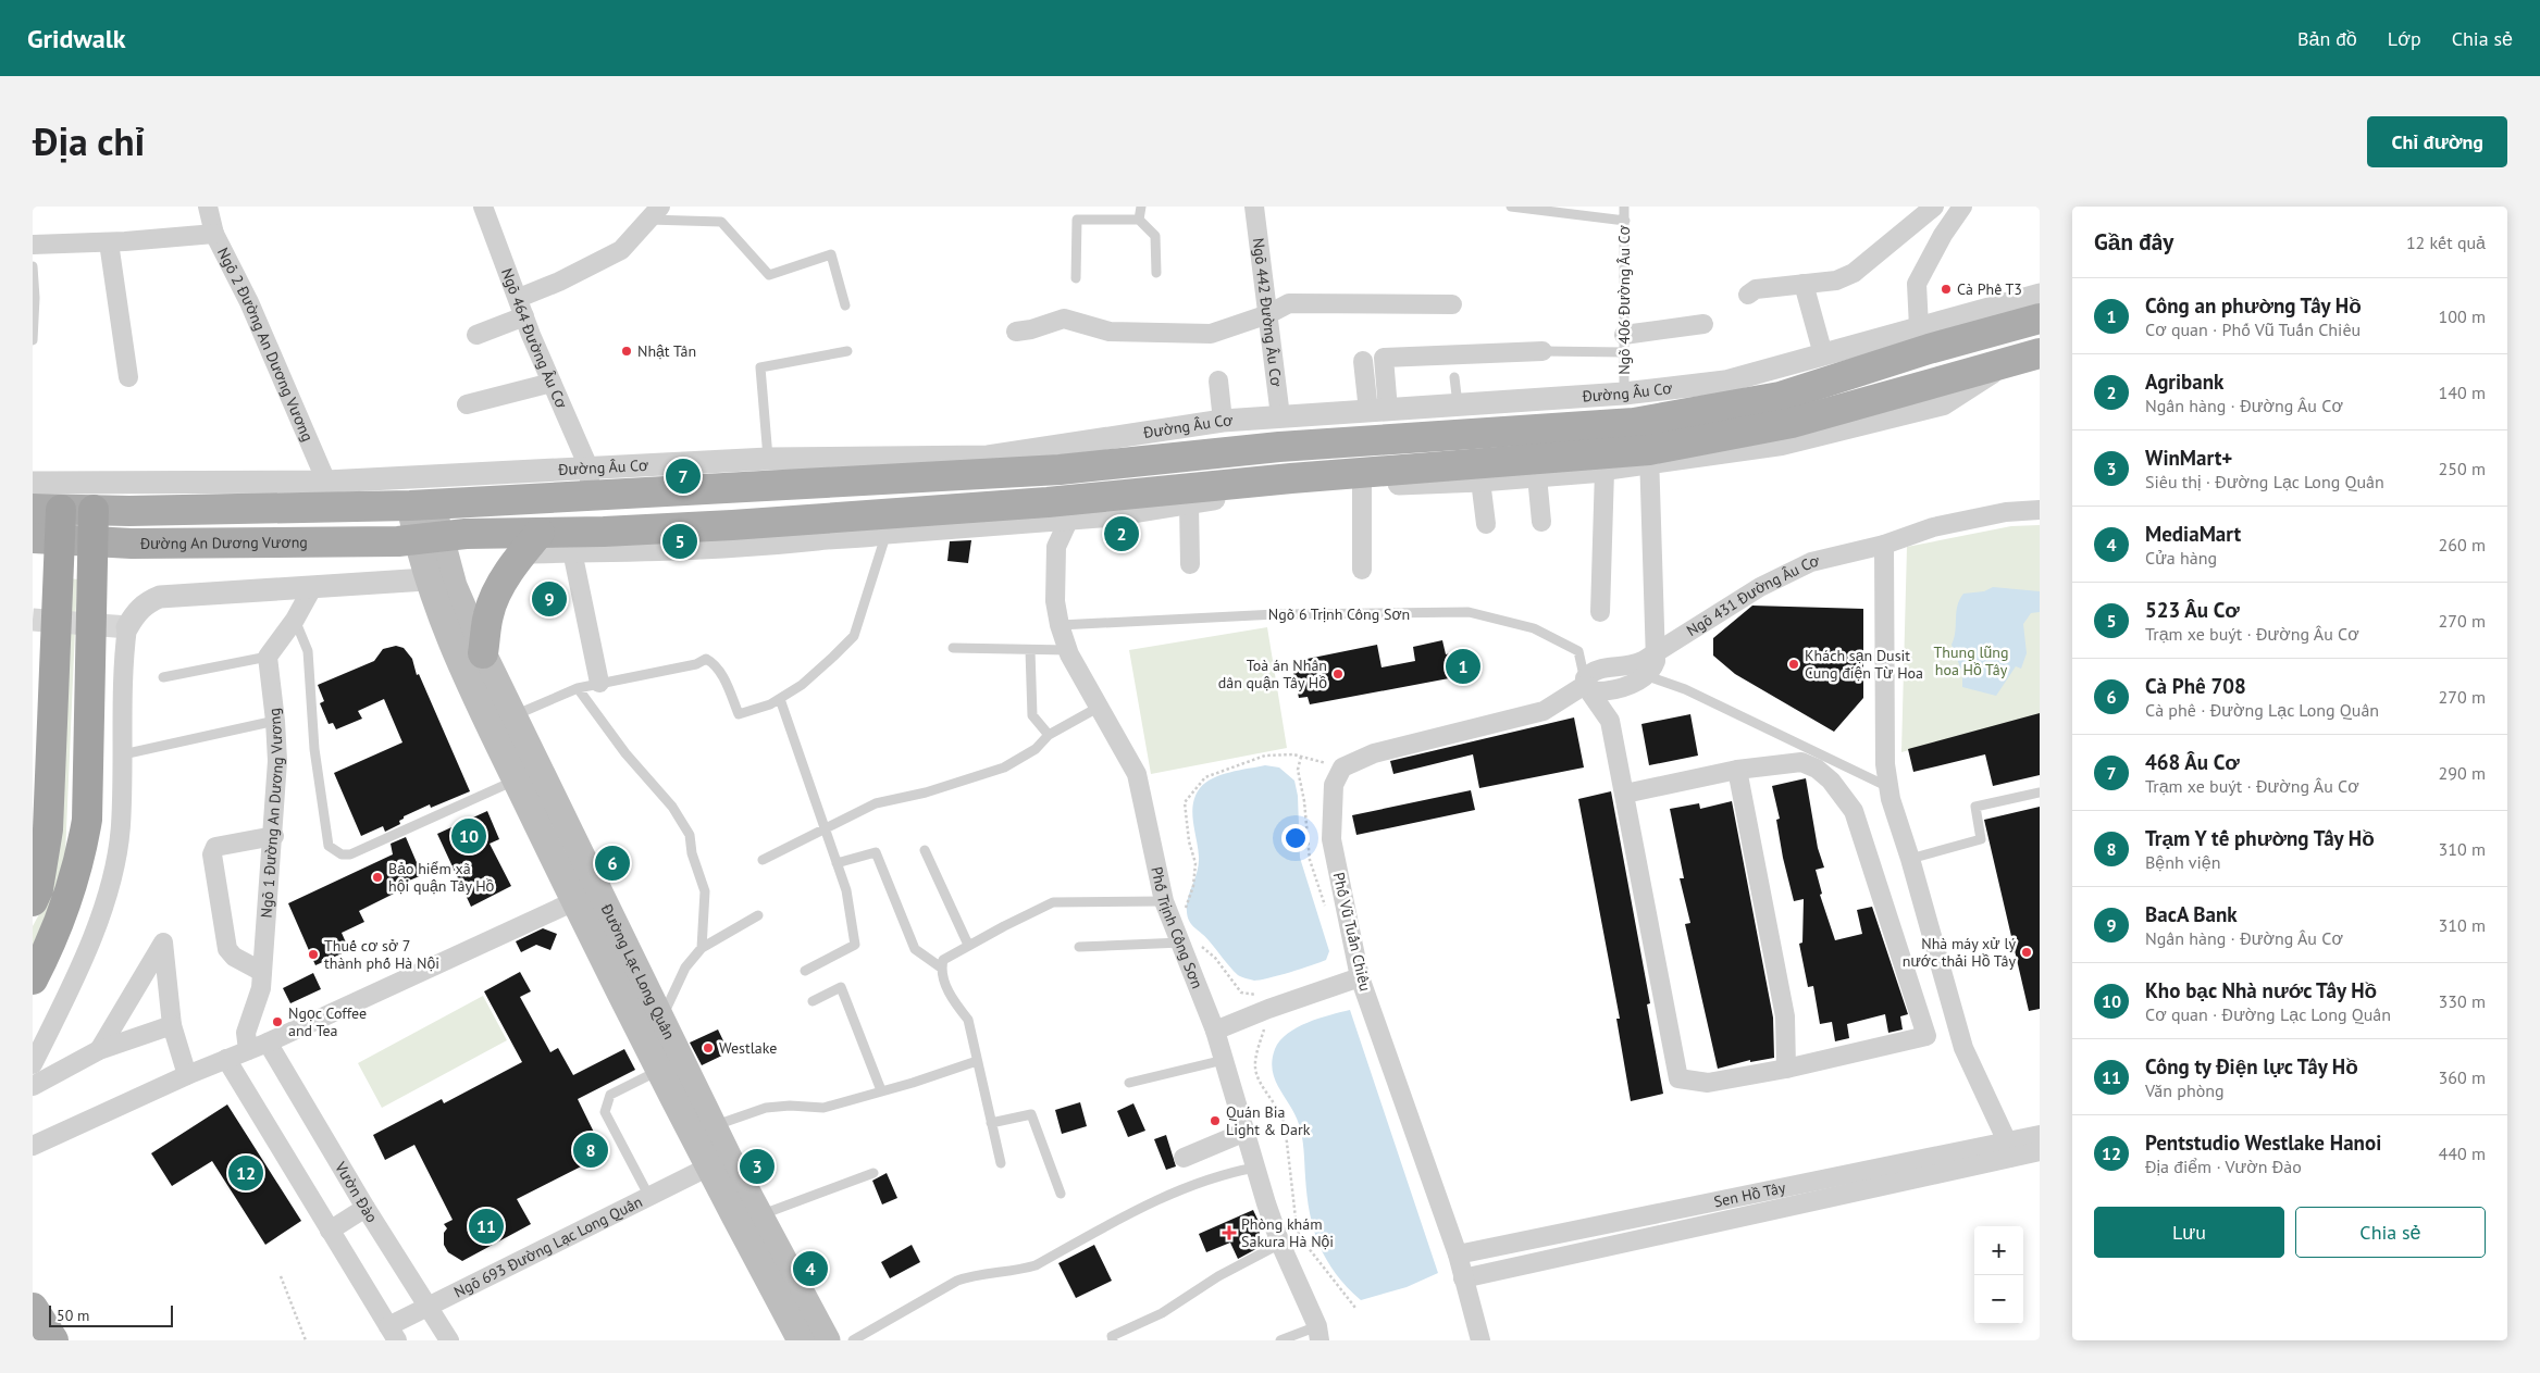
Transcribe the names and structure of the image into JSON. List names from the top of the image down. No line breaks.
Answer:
{"streets":{"main road":["Đường Âu Cơ","Đường An Dương Vương","Đường Lạc Long Quân"],"street":["Ngõ 442 Đường Âu Cơ","Ngõ 464 Đường Âu Cơ","Ngõ 2 Đường An Dương Vương","Ngõ 431 Đường Âu Cơ","Ngõ 1 Đường An Dương Vương","Phố Trịnh Công Sơn","Phố Vũ Tuấn Chiêu","Vườn Đào","Sen Hồ Tây","Ngõ 693 Đường Lạc Long Quân"],"lane":["Ngõ 406 Đường Âu Cơ","Ngõ 6 Trịnh Công Sơn"]},"crossings":[["Ngõ 406 Đường Âu Cơ","Đường Âu Cơ"],["Ngõ 442 Đường Âu Cơ","Đường Âu Cơ"],["Ngõ 464 Đường Âu Cơ","Đường Âu Cơ"],["Ngõ 2 Đường An Dương Vương","Đường Âu Cơ"],["Đường Âu Cơ","Đường Lạc Long Quân"],["Đường An Dương Vương","Đường Lạc Long Quân"],["Ngõ 431 Đường Âu Cơ","Ngõ 6 Trịnh Công Sơn"],["Ngõ 6 Trịnh Công Sơn","Phố Trịnh Công Sơn"],["Phố Vũ Tuấn Chiêu","Sen Hồ Tây"],["Đường Lạc Long Quân","Ngõ 693 Đường Lạc Long Quân"],["Vườn Đào","Ngõ 693 Đường Lạc Long Quân"]],"parks":["Thung lũng hoa Hồ Tây"],"places":{"other":["Cà Phê T3","Nhật Tân","Khách sạn Dusit Cung điện Từ Hoa","Toà án Nhân dân quận Tây Hồ","Bảo hiểm xã hội quận Tây Hồ","Nhà máy xử lý nước thải Hồ Tây","Thuế cơ sở 7 thành phố Hà Nội","Ngọc Coffee and Tea","Westlake","Quán Bia Light & Dark"],"health":["Phòng khám Sakura Hà Nội"]},"scale_bar":"50 m","page":{"header":"Gridwalk","nav":["Bản đồ","Lớp","Chia sẻ"],"title":"Địa chỉ","buttons":["Chỉ đường",["Lưu","Chia sẻ"]],"heading":["Gần đây","12 kết quả"],"list":[{"mark":"1","name":"Công an phường Tây Hồ","note":"Cơ quan · Phố Vũ Tuấn Chiêu","value":"100 m"},{"mark":"2","name":"Agribank","note":"Ngân hàng · Đường Âu Cơ","value":"140 m"},{"mark":"3","name":"WinMart+","note":"Siêu thị · Đường Lạc Long Quân","value":"250 m"},{"mark":"4","name":"MediaMart","note":"Cửa hàng","value":"260 m"},{"mark":"5","name":"523 Âu Cơ","note":"Trạm xe buýt · Đường Âu Cơ","value":"270 m"},{"mark":"6","name":"Cà Phê 708","note":"Cà phê · Đường Lạc Long Quân","value":"270 m"},{"mark":"7","name":"468 Âu Cơ","note":"Trạm xe buýt · Đường Âu Cơ","value":"290 m"},{"mark":"8","name":"Trạm Y tế phường Tây Hồ","note":"Bệnh viện","value":"310 m"},{"mark":"9","name":"BacA Bank","note":"Ngân hàng · Đường Âu Cơ","value":"310 m"},{"mark":"10","name":"Kho bạc Nhà nước Tây Hồ","note":"Cơ quan · Đường Lạc Long Quân","value":"330 m"},{"mark":"11","name":"Công ty Điện lực Tây Hồ","note":"Văn phòng","value":"360 m"},{"mark":"12","name":"Pentstudio Westlake Hanoi","note":"Địa điểm · Vườn Đào","value":"440 m"}],"pins":["7","2","5","9","1","10","6","8","3","12","11","4"],"map_buttons":["+","−"],"scale":"50 m"}}
